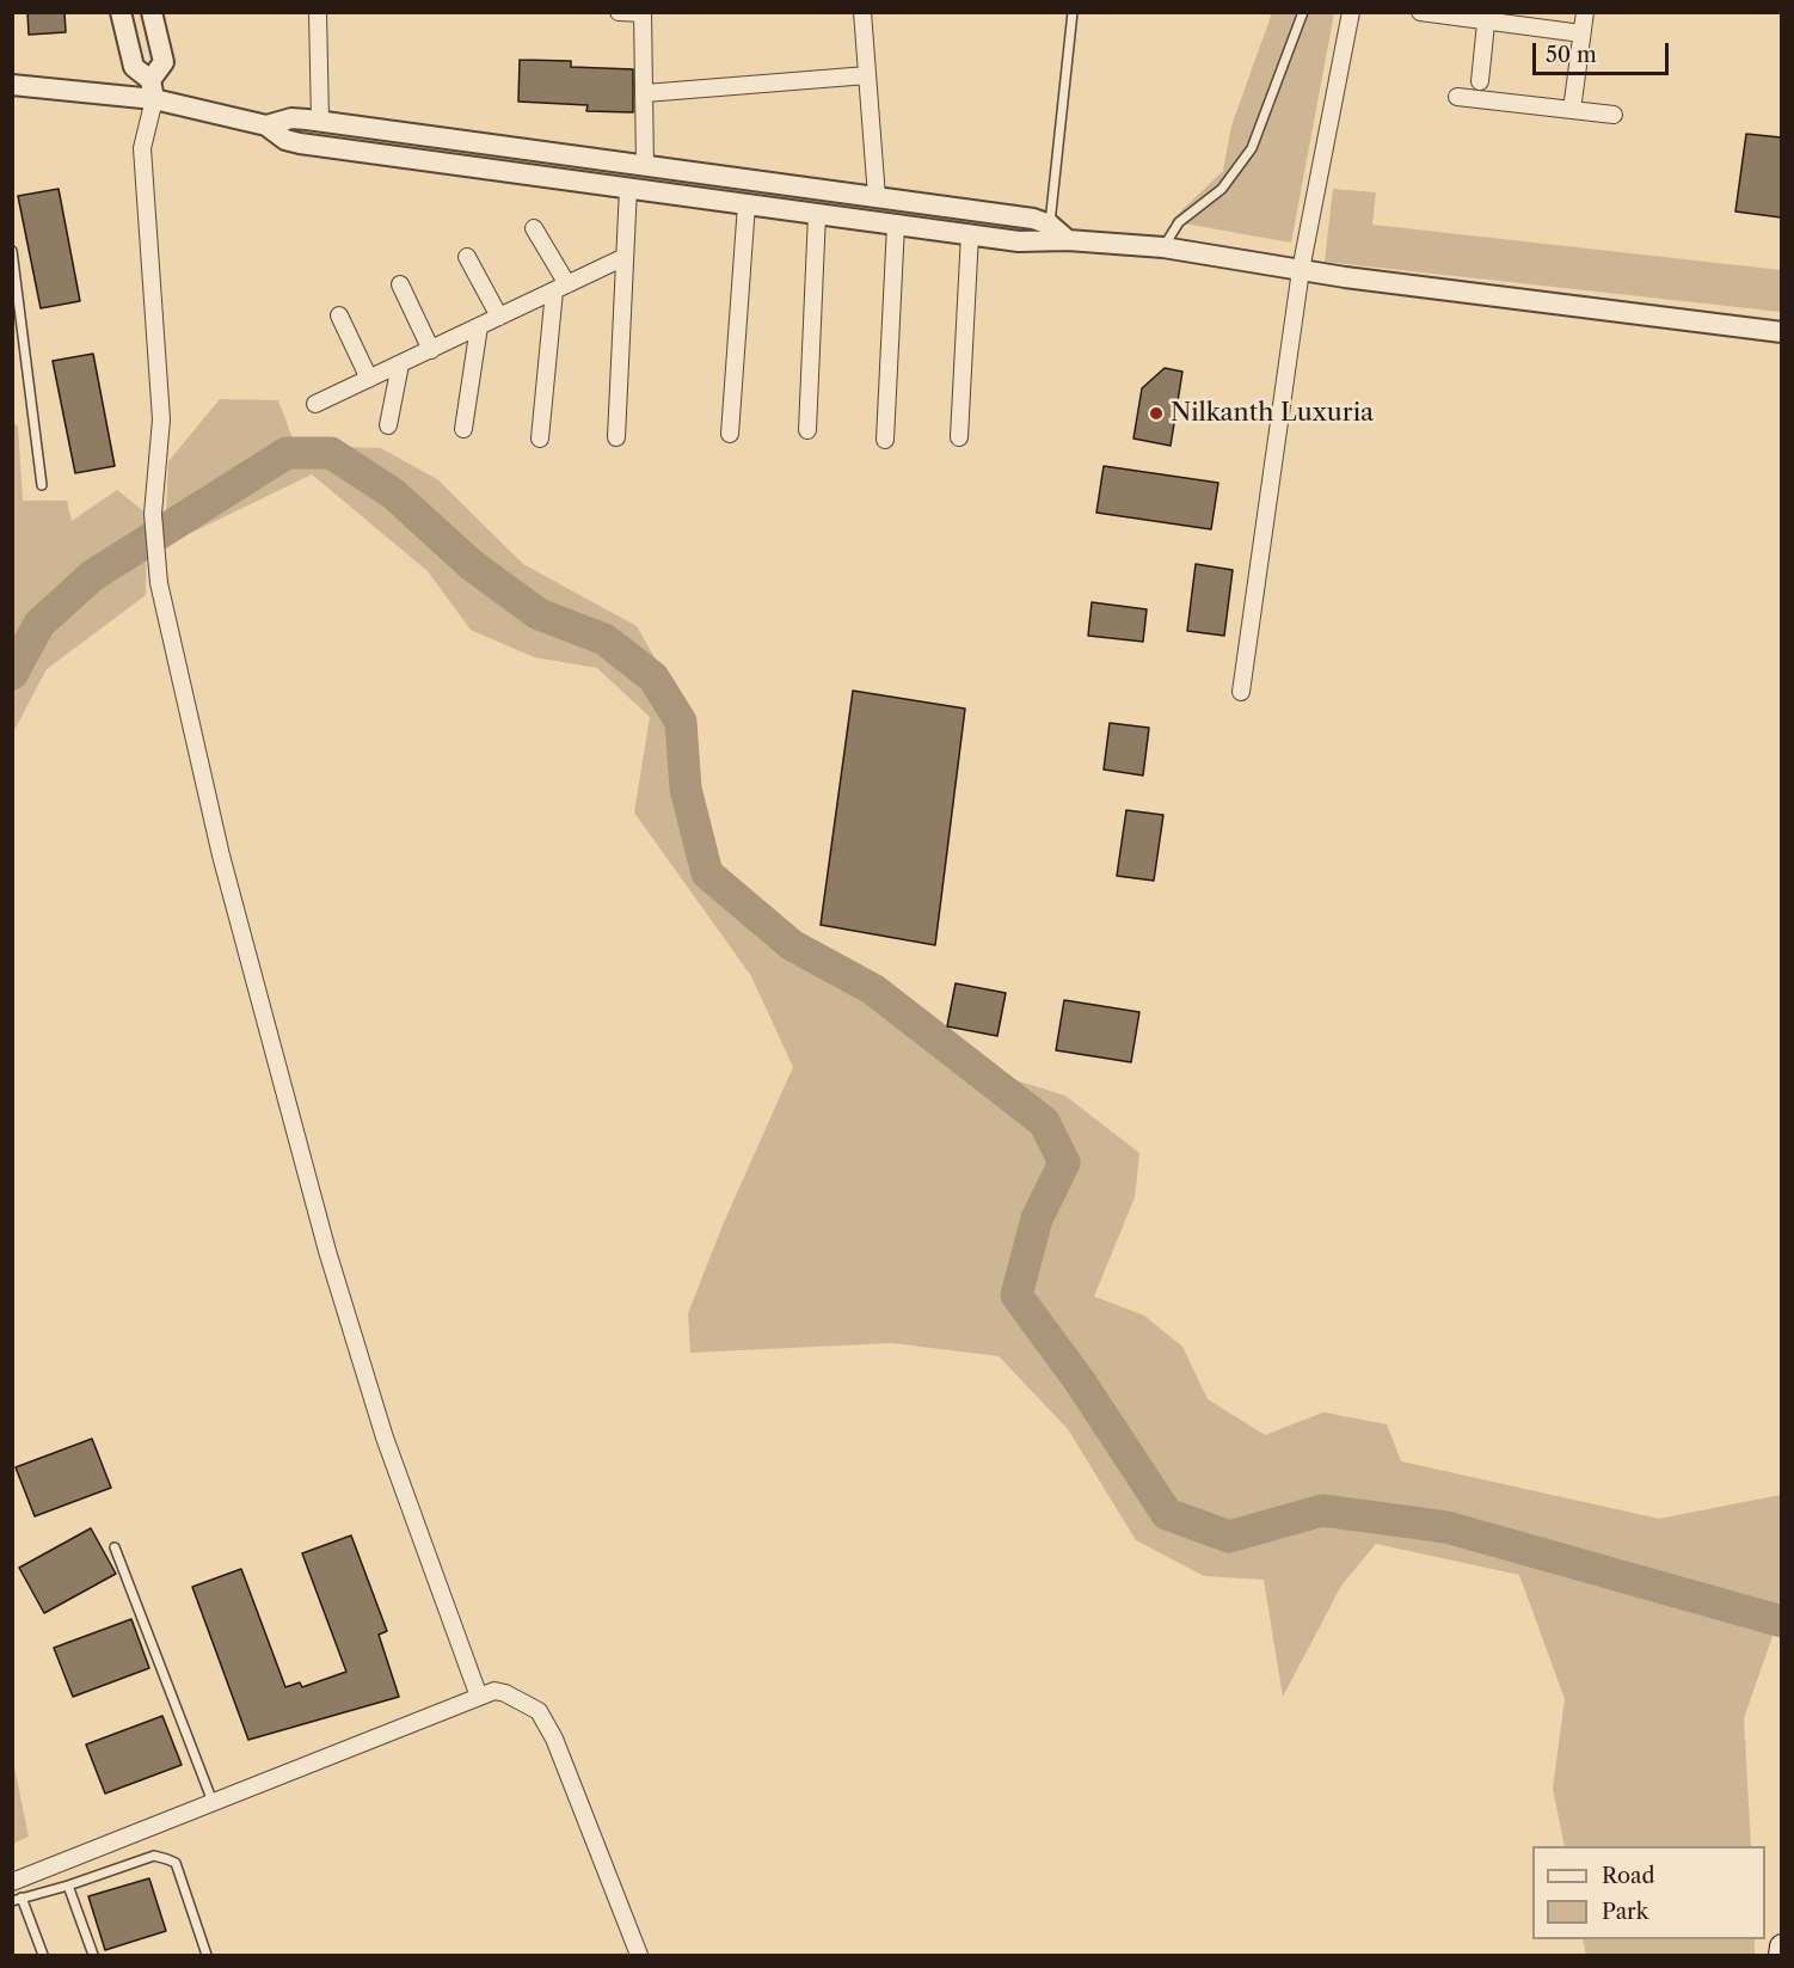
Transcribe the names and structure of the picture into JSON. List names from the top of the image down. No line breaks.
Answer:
{"places":["Nilkanth Luxuria"],"legend":["Road","Park"],"scale_bar":"50 m"}
